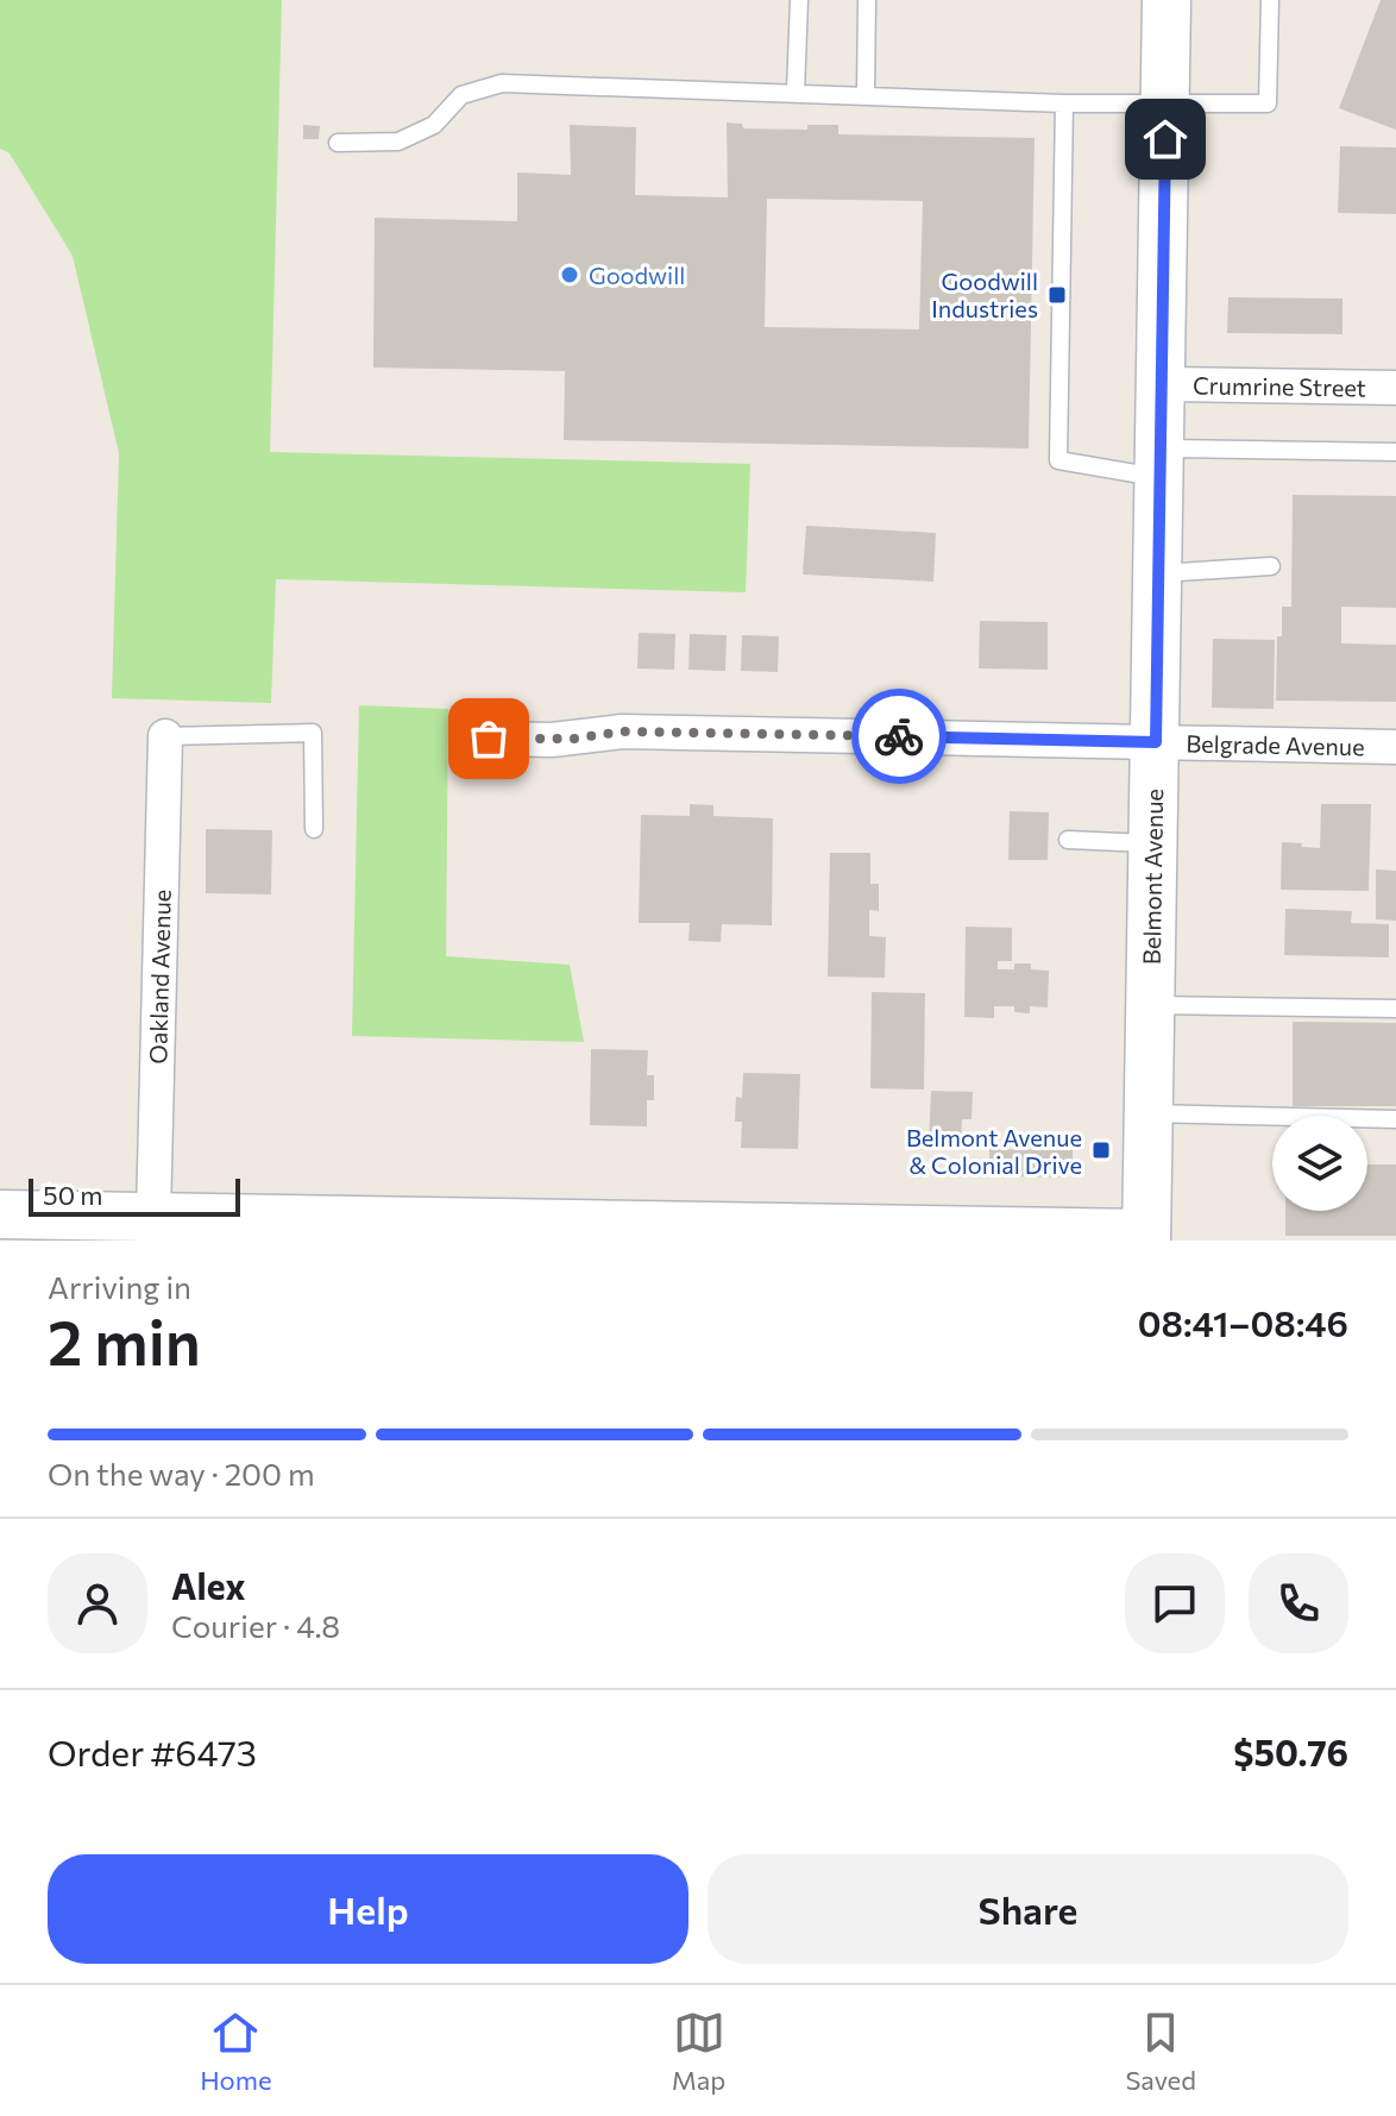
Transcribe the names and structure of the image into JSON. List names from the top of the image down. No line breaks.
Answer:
{"streets":{"main road":["Belmont Avenue"],"street":["Crumrine Street","Belgrade Avenue","Oakland Avenue"]},"crossings":[["Crumrine Street","Belmont Avenue"],["Belgrade Avenue","Belmont Avenue"]],"places":{"other":["Goodwill"],"transit":["Goodwill Industries","Belmont Avenue & Colonial Drive"]},"scale_bar":"50 m","page":{"scale":"50 m","heading":["2 min","Arriving in","08:41–08:46"],"panel":["Alex","Courier · 4.8","Order #6473","$50.76"],"bar":"On the way · 200 m","buttons":["Help","Share"],"tabs":["Home","Map","Saved"]}}
